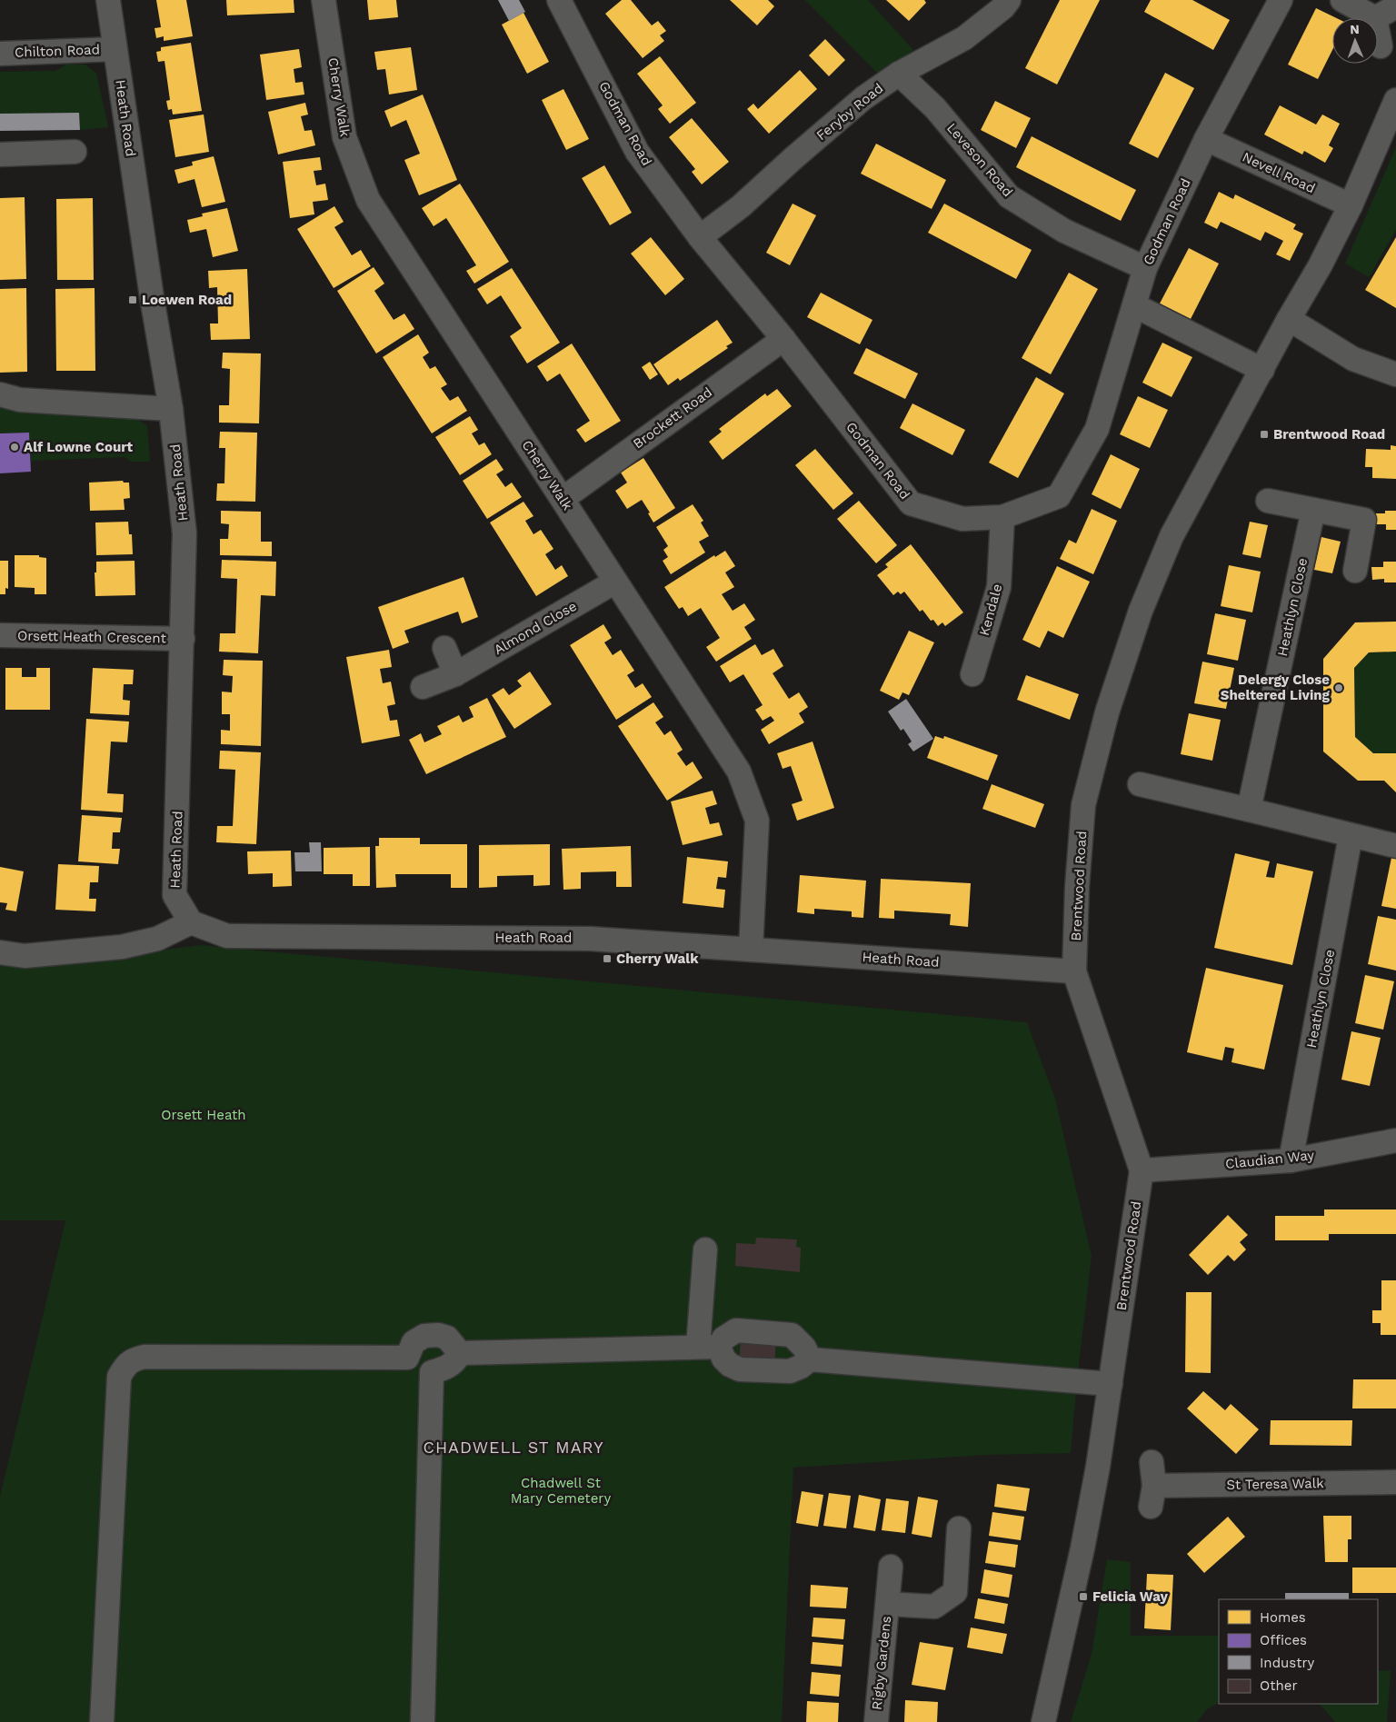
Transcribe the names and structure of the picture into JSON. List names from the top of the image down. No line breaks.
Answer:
{"streets":{"street":["Chilton Road","Cherry Walk","Feryby Road","Heath Road","Godman Road","Leveson Road","Nevell Road","Brockett Road","Heathlyn Close","Kendale","Almond Close","Orsett Heath Crescent","Brentwood Road","Claudian Way","St Teresa Walk","Rigby Gardens"]},"crossings":[["Chilton Road","Heath Road"],["Cherry Walk","Heath Road"],["Cherry Walk","Brockett Road"],["Cherry Walk","Almond Close"],["Feryby Road","Godman Road"],["Feryby Road","Leveson Road"],["Heath Road","Orsett Heath Crescent"],["Heath Road","Brentwood Road"],["Godman Road","Leveson Road"],["Godman Road","Nevell Road"],["Godman Road","Brockett Road"],["Godman Road","Kendale"],["Nevell Road","Brentwood Road"],["Heathlyn Close","Claudian Way"],["Brentwood Road","Claudian Way"]],"districts":["CHADWELL ST MARY"],"parks":["Orsett Heath","Chadwell St Mary Cemetery"],"places":{"transit":["Loewen Road","Brentwood Road","Cherry Walk","Felicia Way"],"other":["Alf Lowne Court","Delergy Close Sheltered Living"]},"legend":["Homes","Offices","Industry","Other"],"north":"top"}
